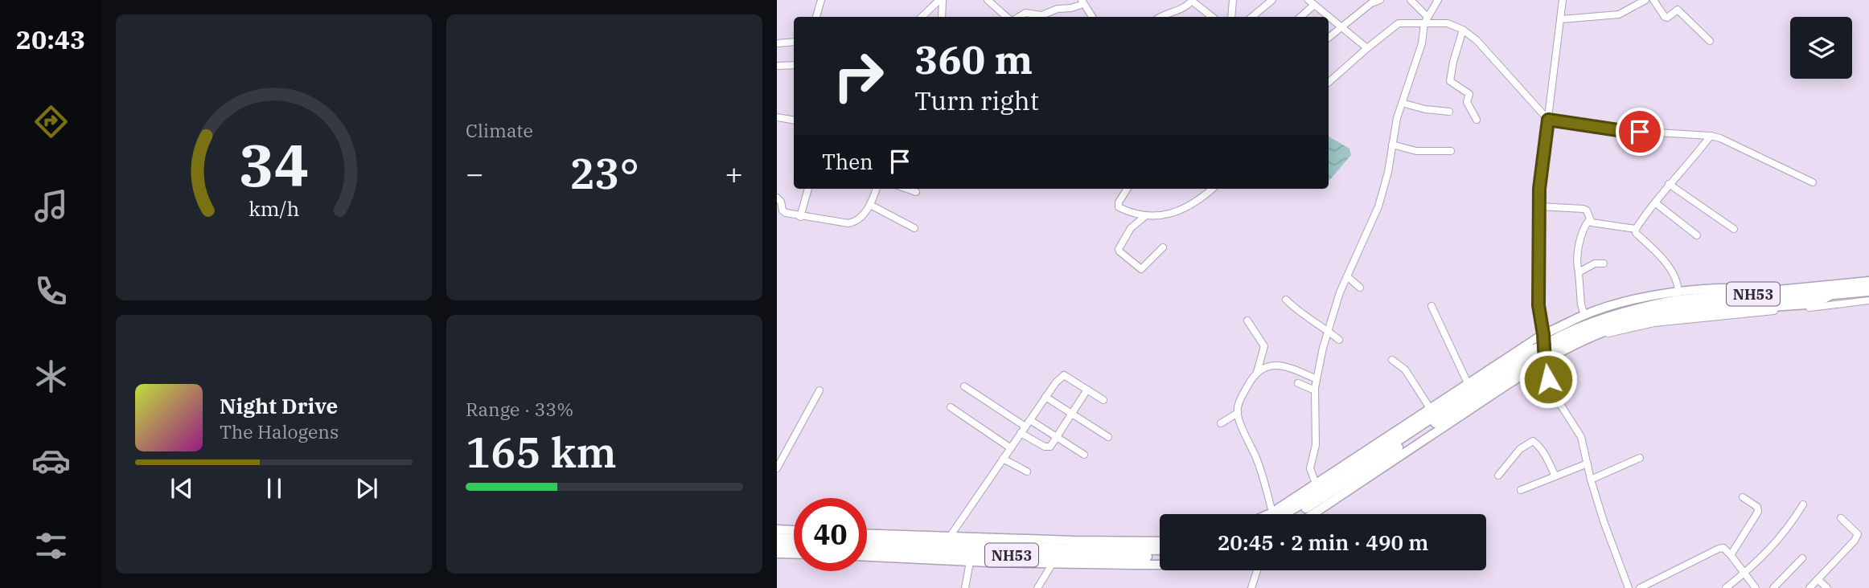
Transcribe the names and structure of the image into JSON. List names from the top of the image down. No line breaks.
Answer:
{"streets":{"highway":["NH53"]},"page":{"tabs":"20:43","tile":["Climate",["Range · 33%","165 km"]],"turn":["360 m","Turn right"],"then":"Then","heat":["−","23°","+"],"song":["Night Drive","The Halogens"],"limit":"40","trip":"20:45 · 2 min · 490 m","gauge":["34","km/h"]}}
